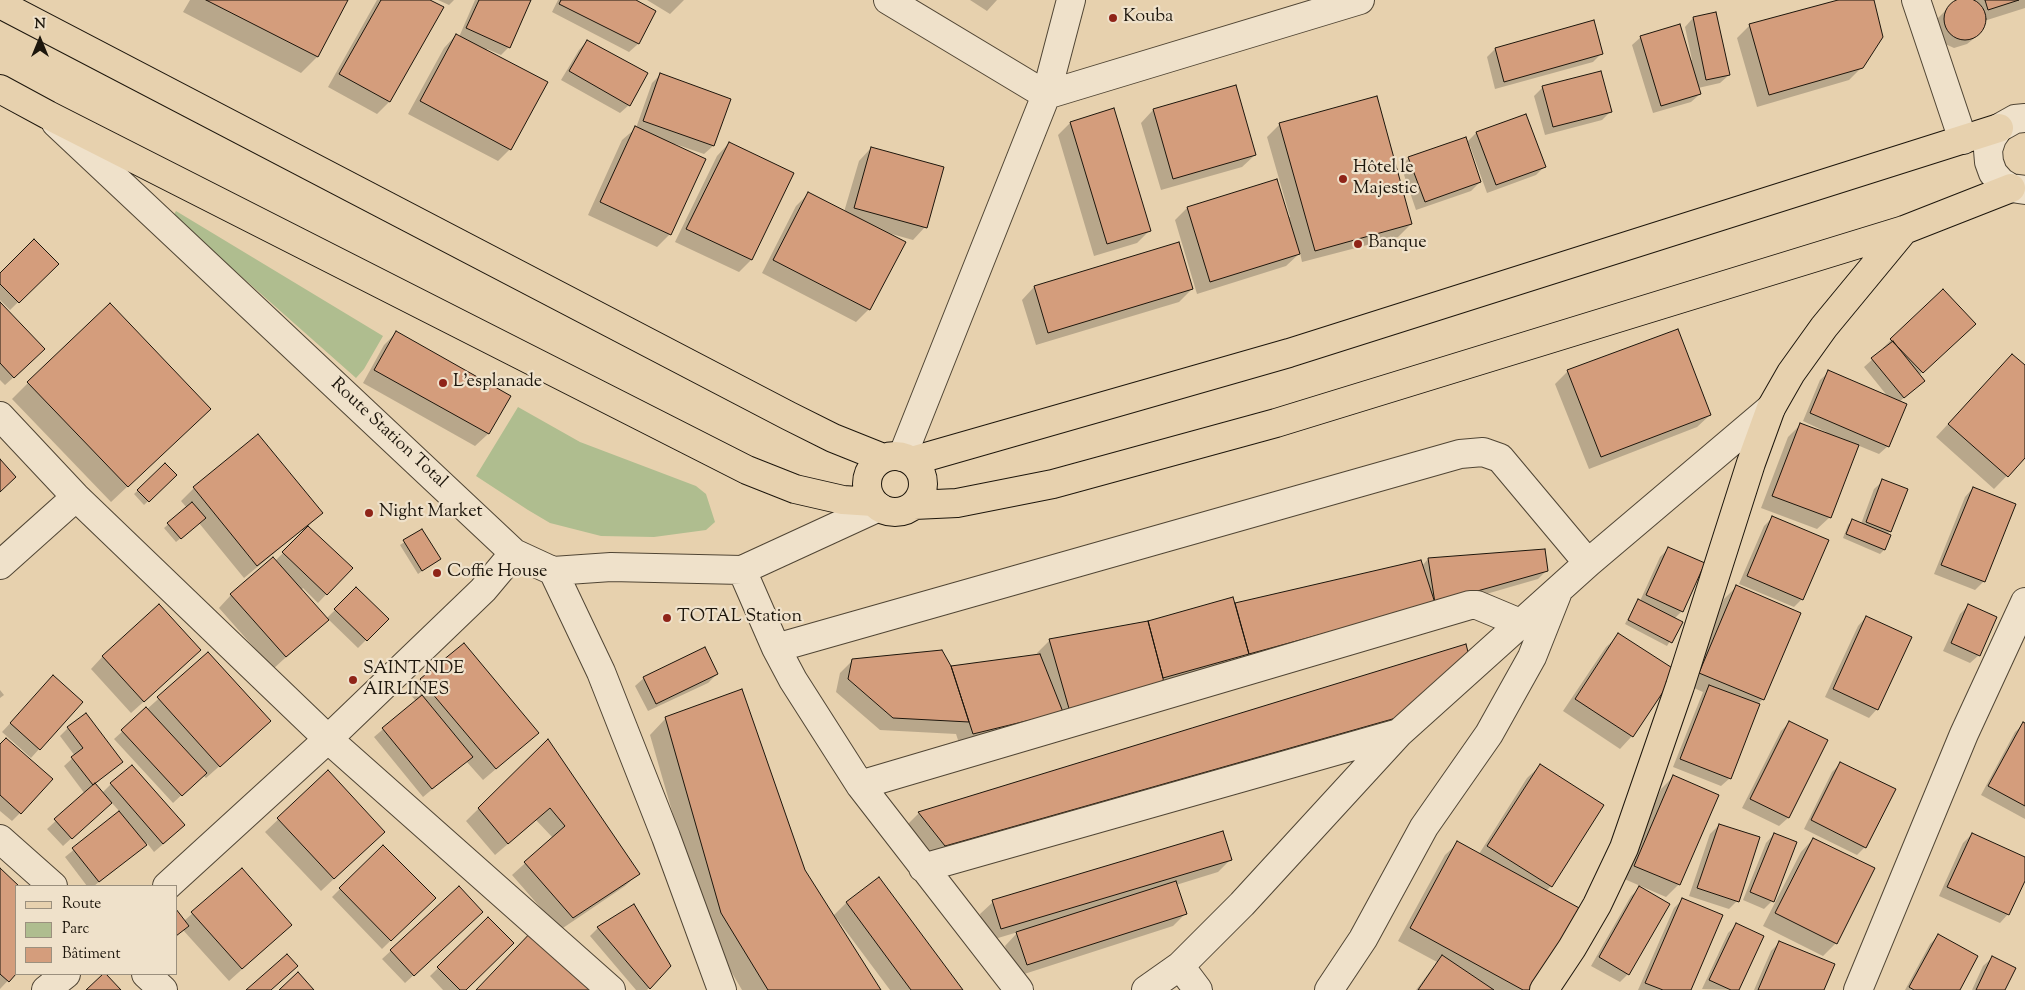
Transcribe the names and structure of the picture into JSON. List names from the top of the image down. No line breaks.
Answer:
{"streets":{"street":["Route Station Total"]},"places":["Kouba","Hôtel le Majestic","Banque","L'esplanade","Night Market","Coffie House","TOTAL Station","SAINT NDE AIRLINES"],"legend":["Route","Parc","Bâtiment"],"north":"top"}
